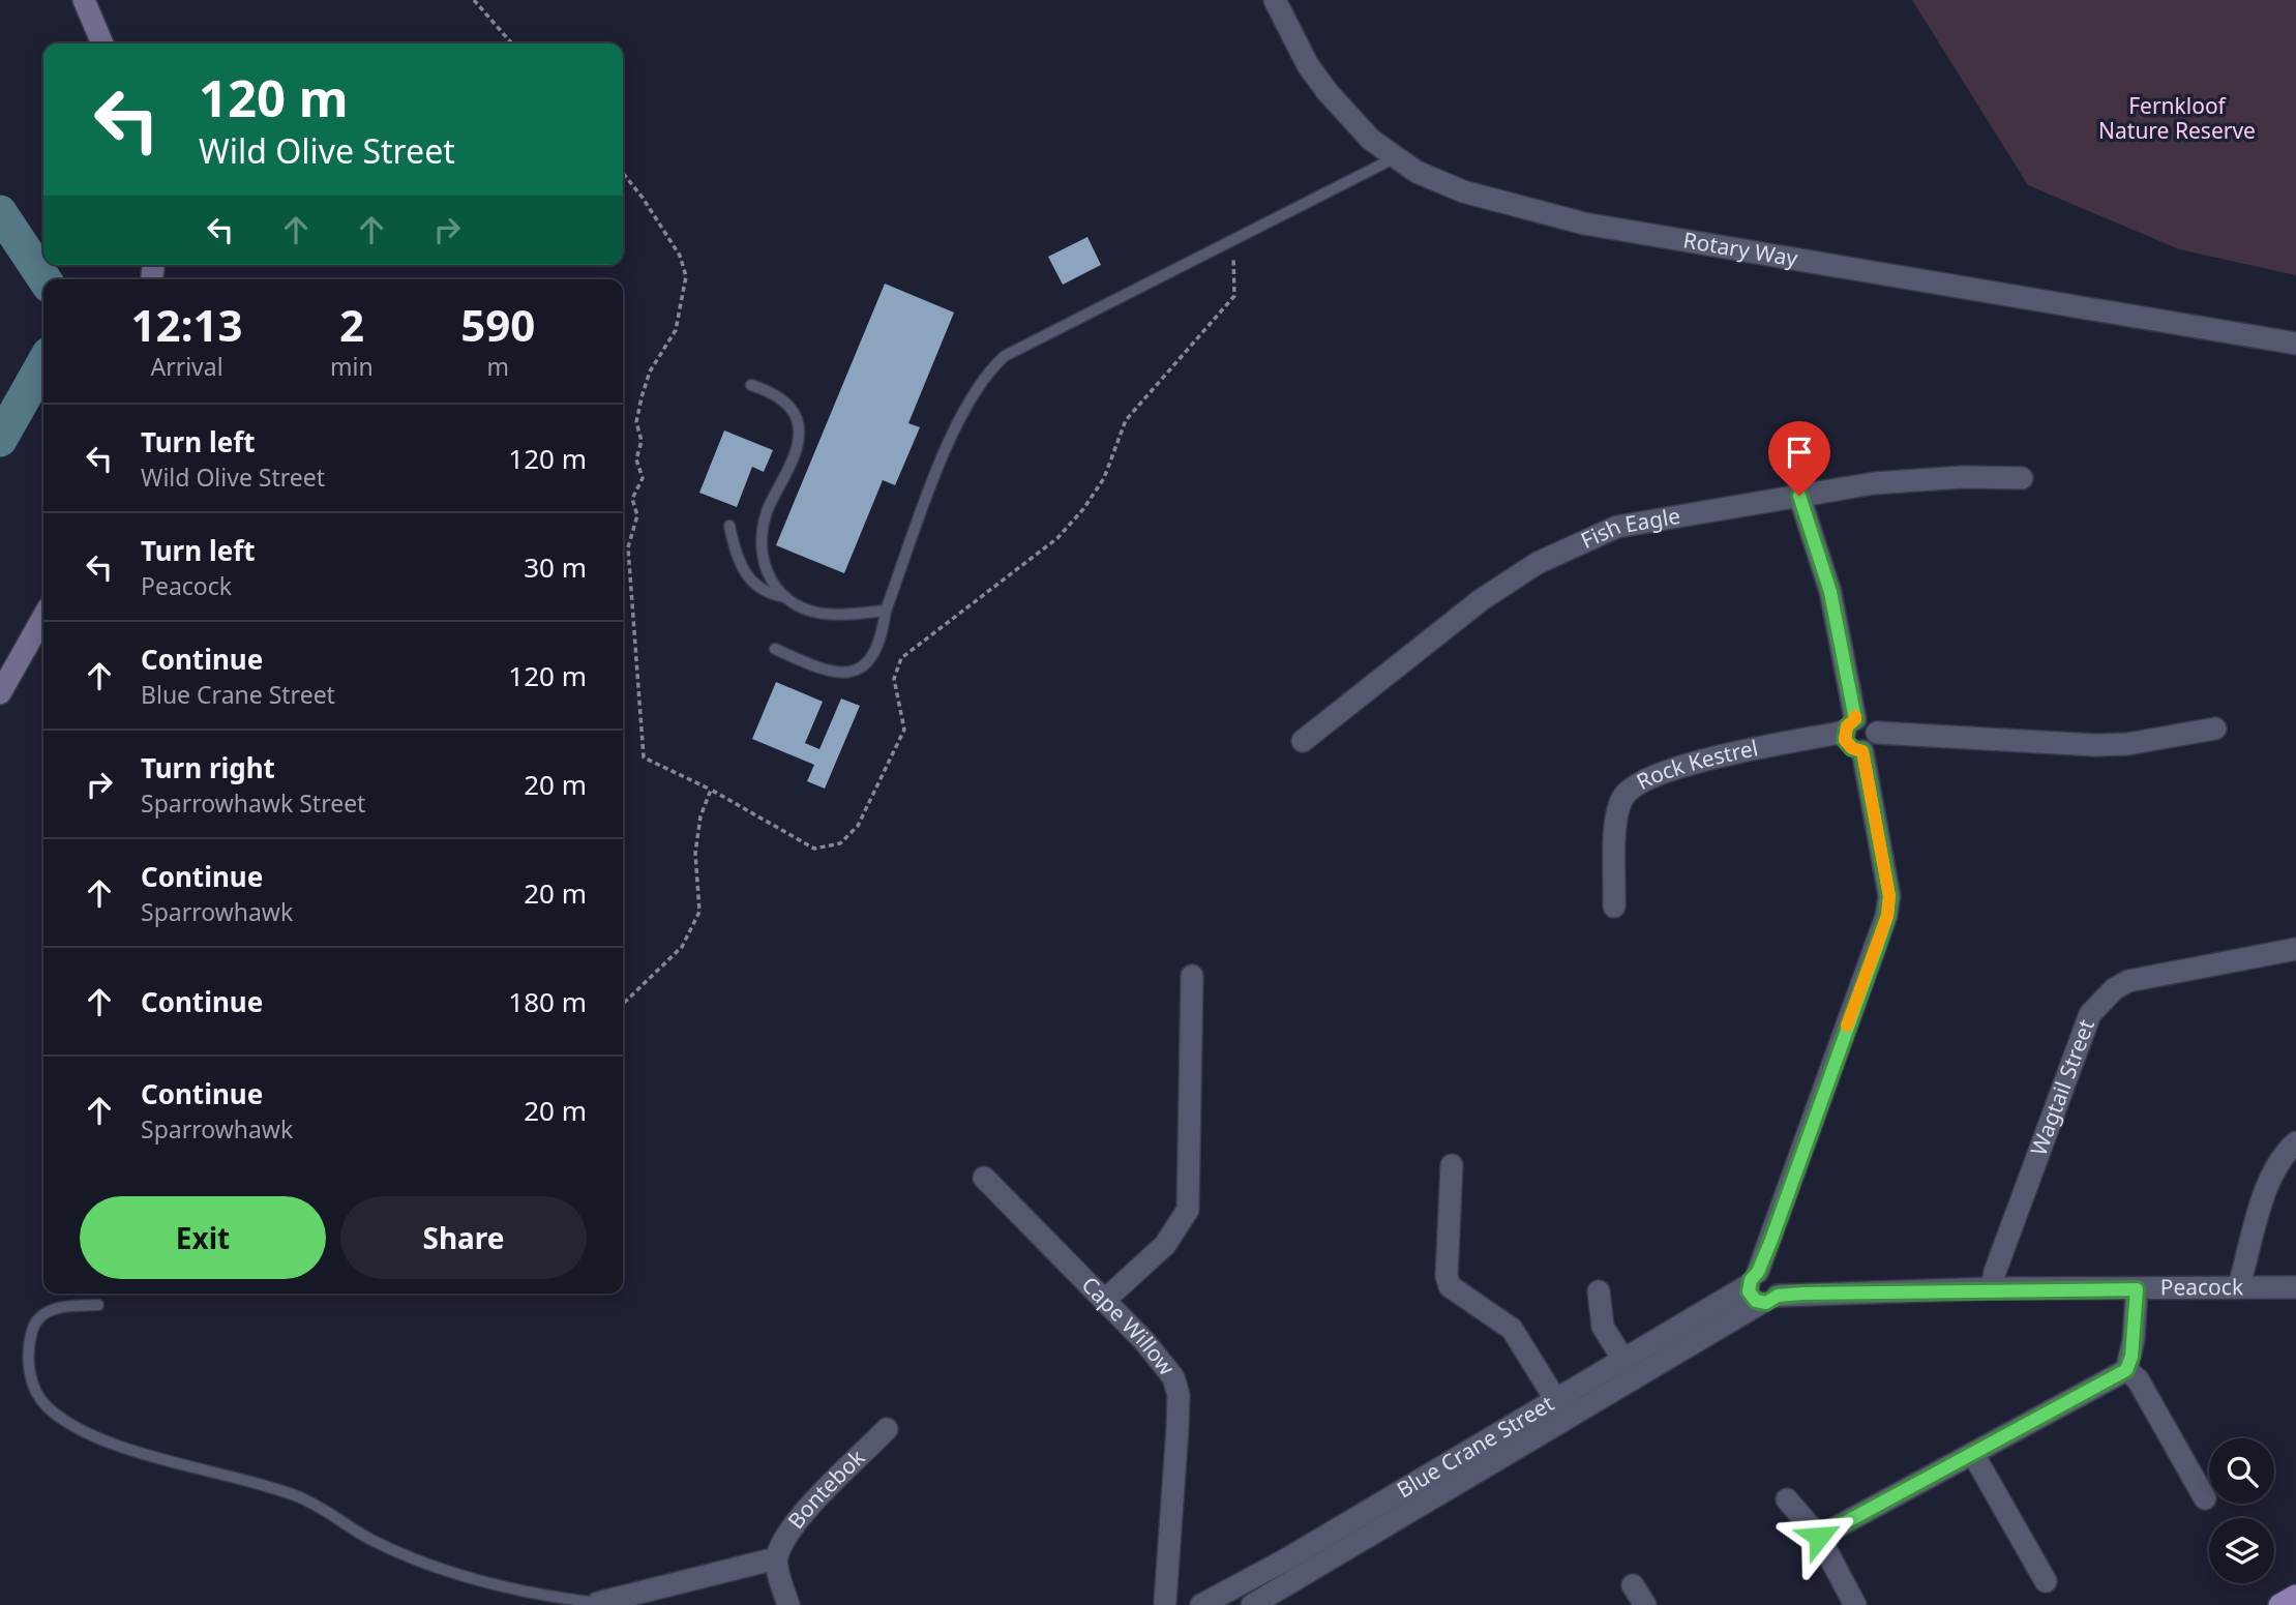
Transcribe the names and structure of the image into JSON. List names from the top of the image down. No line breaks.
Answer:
{"streets":{"street":["Rotary Way","Fish Eagle","Rock Kestrel","Wagtail Street","Peacock","Cape Willow","Blue Crane Street","Bontebok"]},"crossings":[["Wagtail Street","Peacock"],["Peacock","Blue Crane Street"]],"parks":["Fernkloof Nature Reserve"],"page":{"turn":["120 m","Wild Olive Street"],"eta":["12:13","Arrival","2","min","590","m"],"list":[{"name":"Turn left","note":"Wild Olive Street","value":"120 m"},{"name":"Turn left","note":"Peacock","value":"30 m"},{"name":"Continue","note":"Blue Crane Street","value":"120 m"},{"name":"Turn right","note":"Sparrowhawk Street","value":"20 m"},{"name":"Continue","note":"Sparrowhawk","value":"20 m"},{"name":"Continue","value":"180 m"},{"name":"Continue","note":"Sparrowhawk","value":"20 m"}],"buttons":["Exit","Share"]}}
